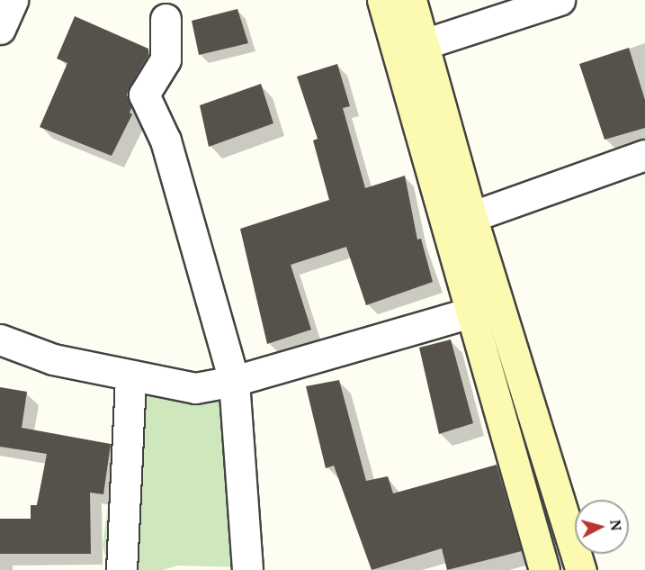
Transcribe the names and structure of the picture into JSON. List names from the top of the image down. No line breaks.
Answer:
{"north":"right"}
